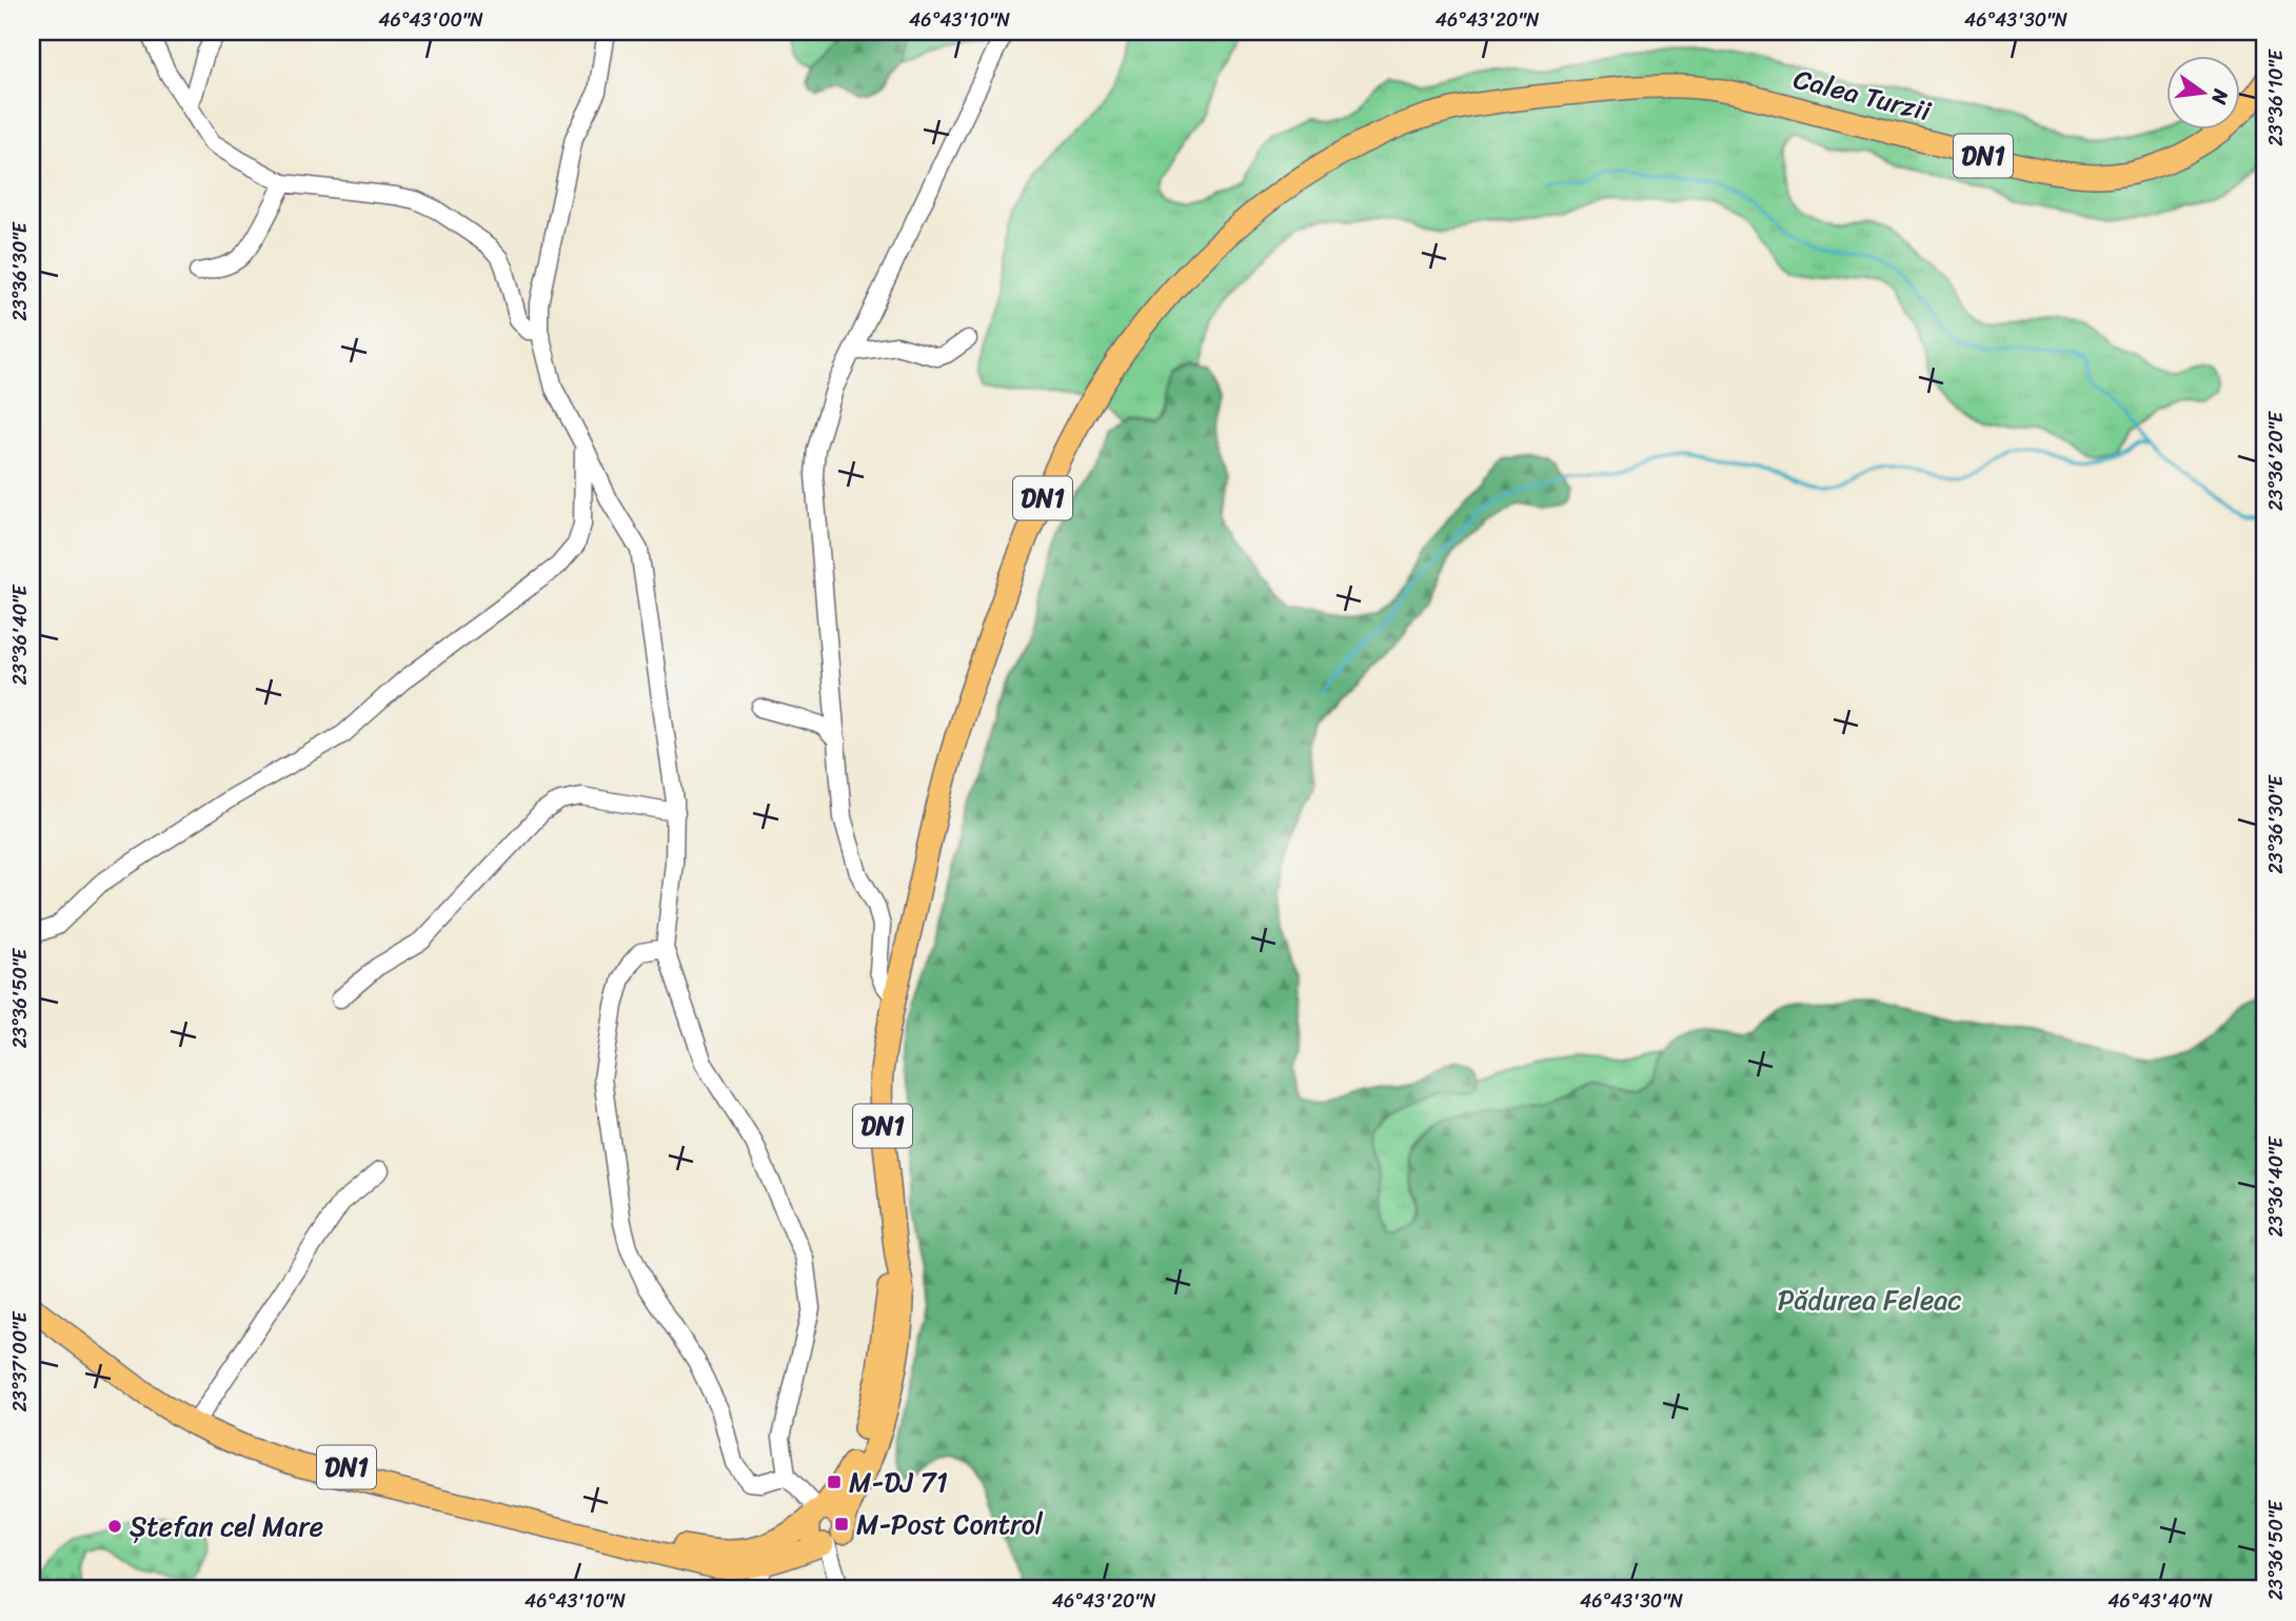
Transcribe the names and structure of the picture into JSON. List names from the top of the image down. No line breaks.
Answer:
{"streets":{"main road":["Calea Turzii","DN1"]},"crossings":[["Calea Turzii","DN1"]],"parks":["Pădurea Feleac"],"places":{"transit":["M-DJ 71","M-Post Control"],"other":["Ștefan cel Mare"]},"north":"right","coordinates":["46°43'00\"N","46°43'10\"N","46°43'20\"N","46°43'30\"N","23°36'10\"E","23°36'30\"E","23°36'20\"E","23°36'40\"E","23°36'50\"E","23°37'00\"E","46°43'40\"N"]}
